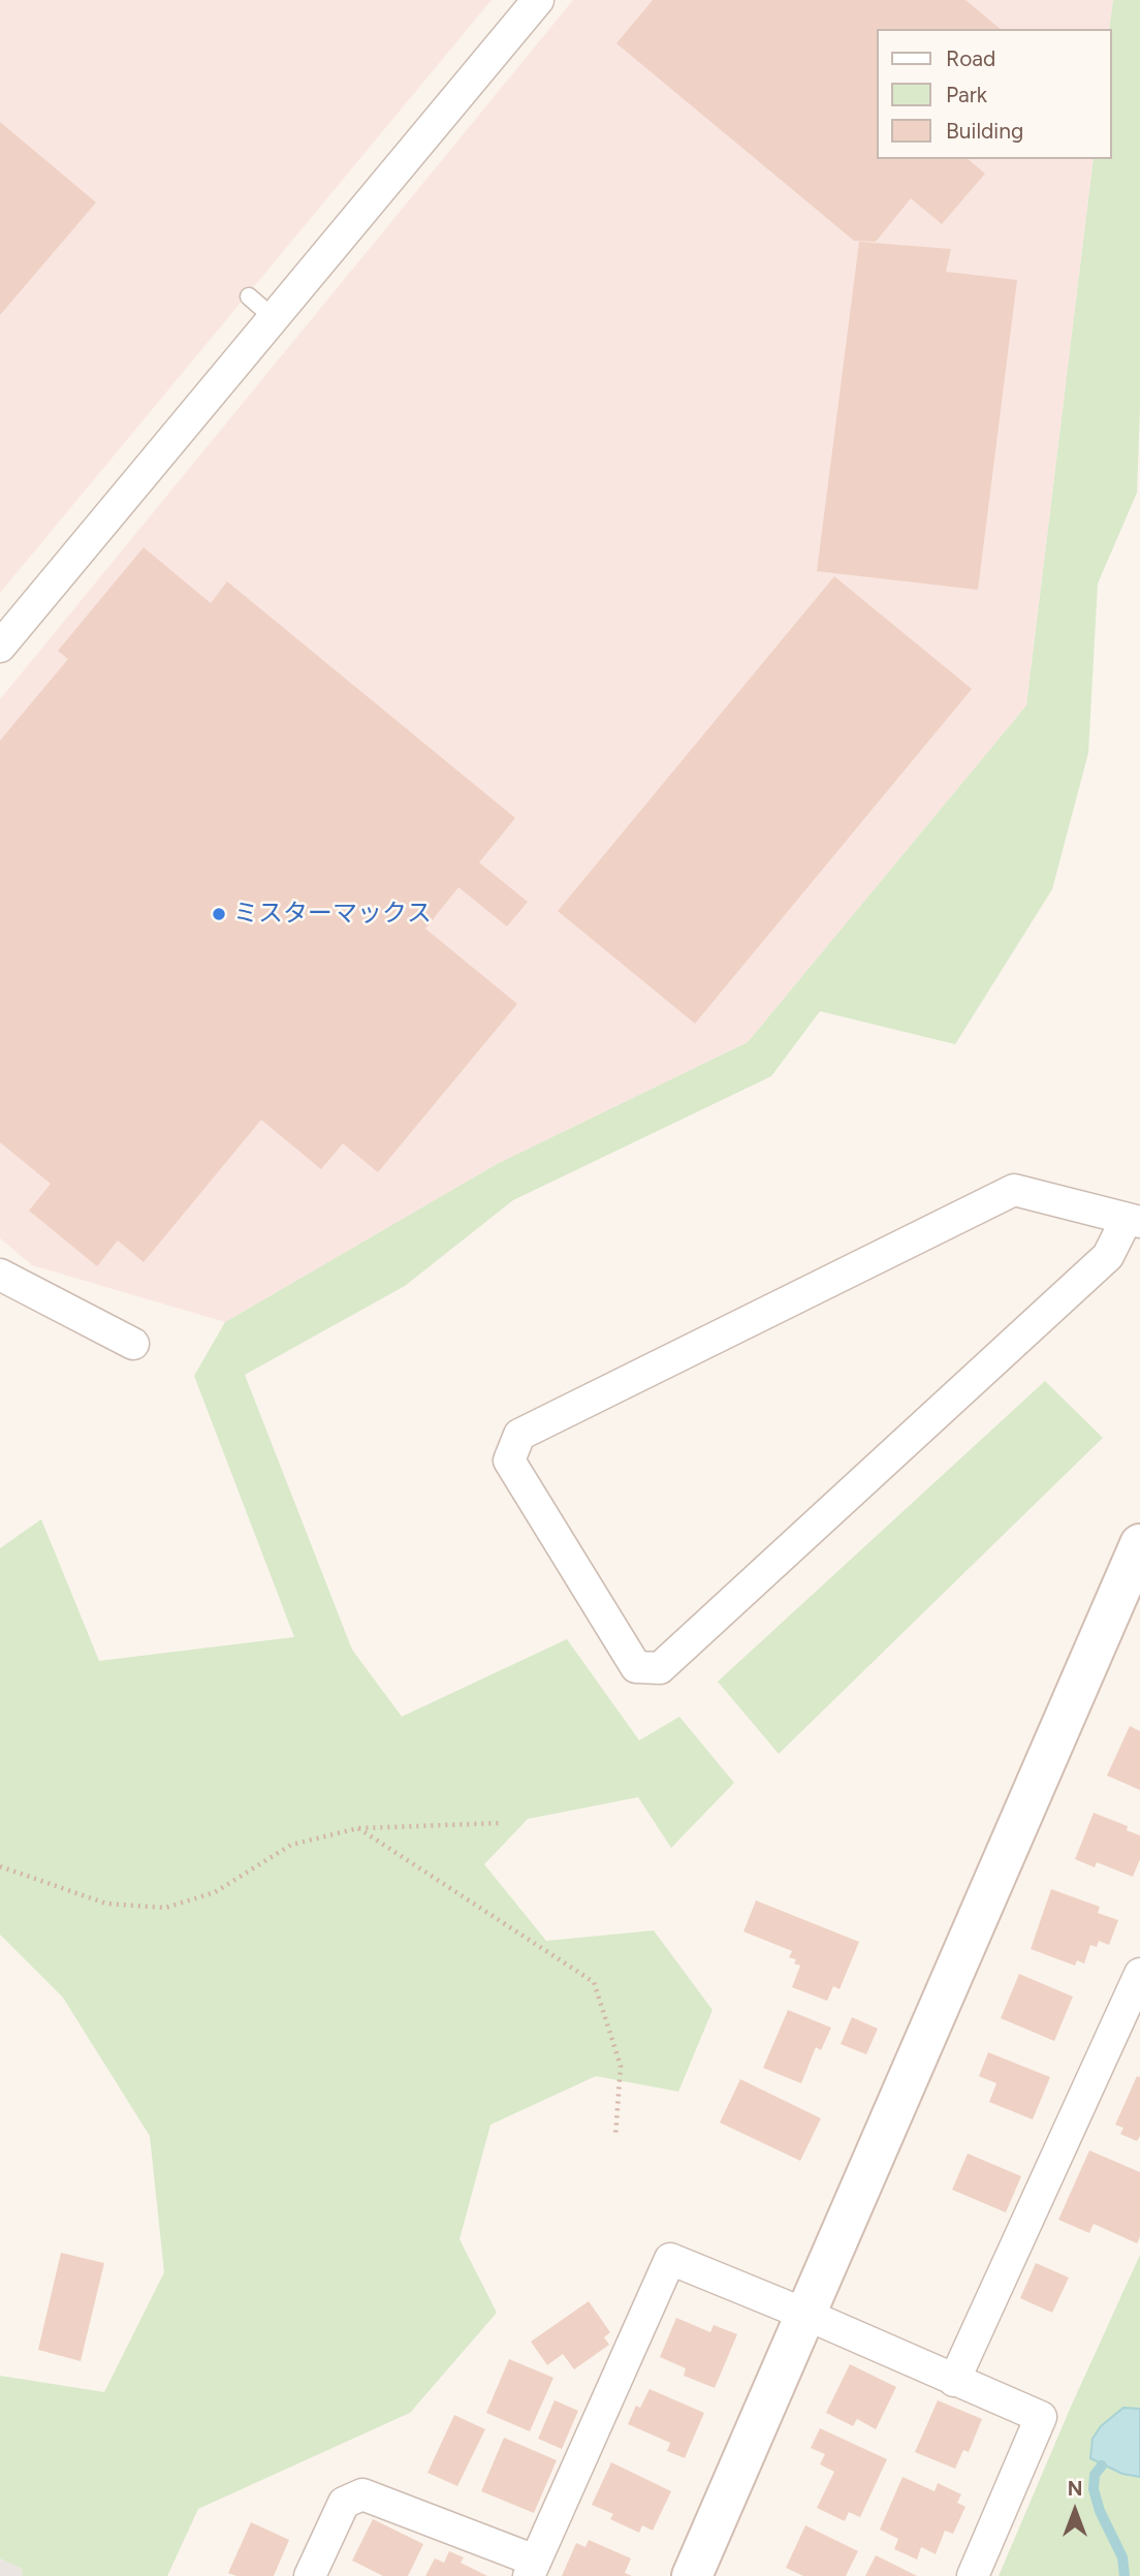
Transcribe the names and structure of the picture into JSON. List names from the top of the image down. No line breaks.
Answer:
{"places":["ミスターマックス"],"legend":["Road","Park","Building"],"north":"top"}
